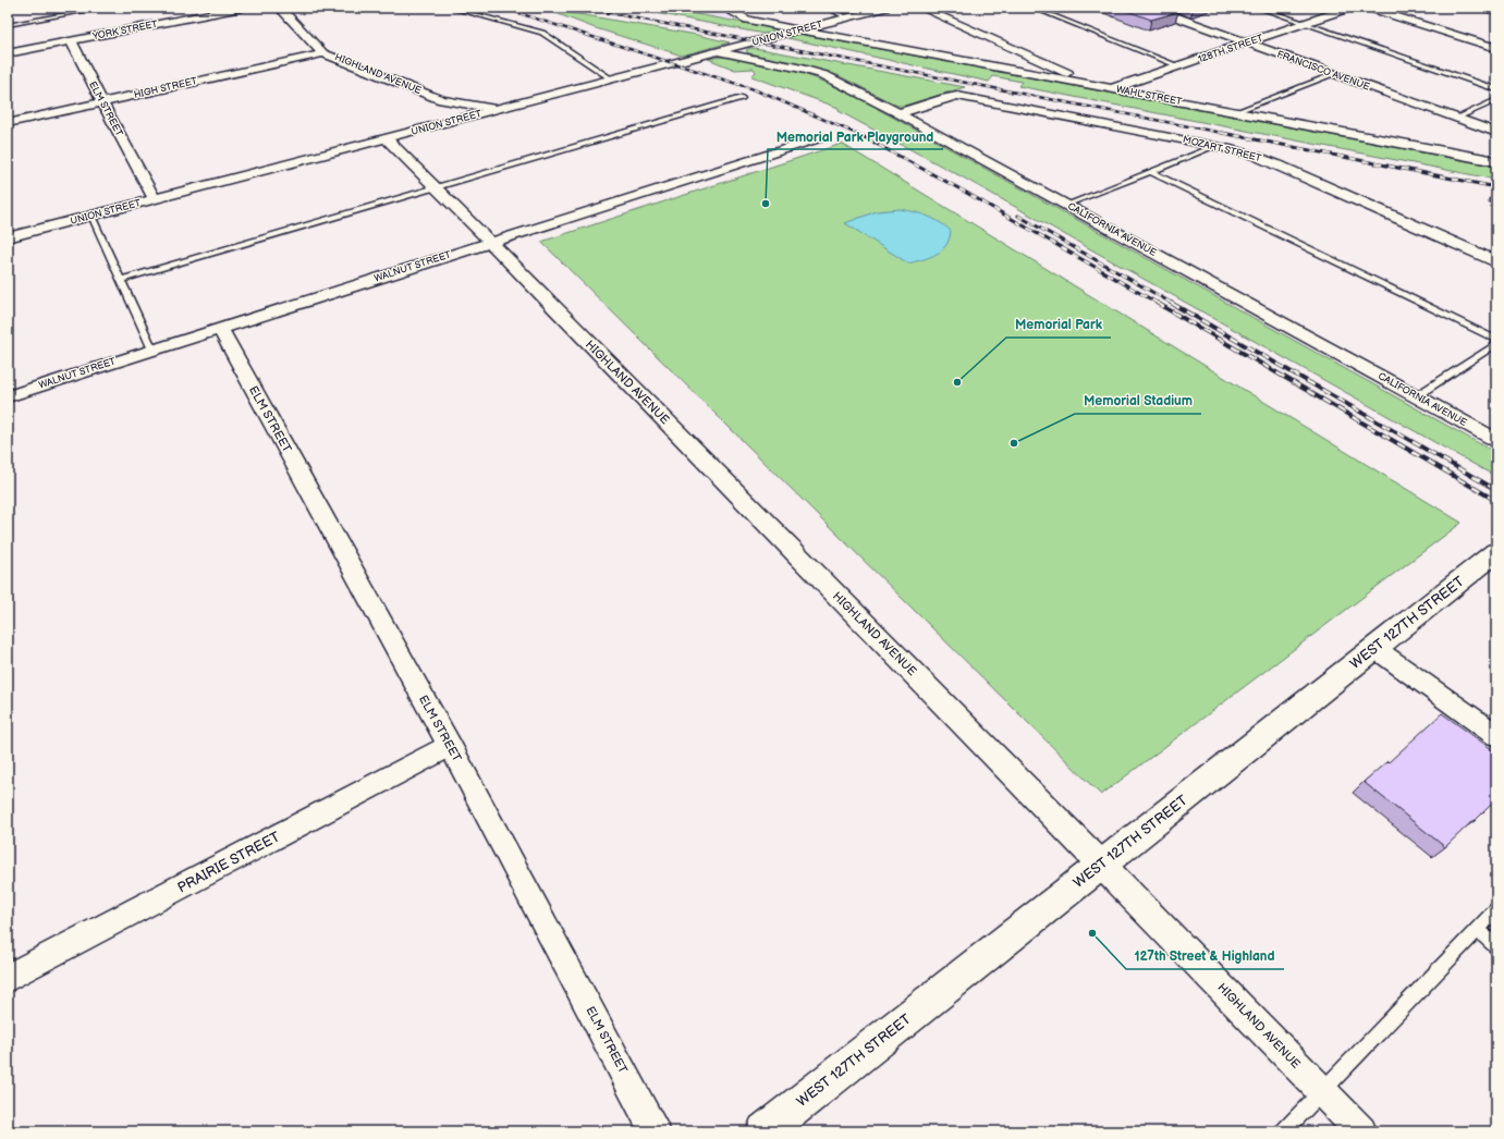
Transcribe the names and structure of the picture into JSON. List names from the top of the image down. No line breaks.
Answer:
{"streets":{"main road":["WEST 127TH STREET"],"street":["YORK STREET","UNION STREET","128TH STREET","FRANCISCO AVENUE","HIGHLAND AVENUE","HIGH STREET","WAHL STREET","ELM STREET","MOZART STREET","CALIFORNIA AVENUE","WALNUT STREET","PRAIRIE STREET"]},"crossings":[["YORK STREET","ELM STREET"],["UNION STREET","HIGHLAND AVENUE"],["UNION STREET","WAHL STREET"],["UNION STREET","ELM STREET"],["UNION STREET","CALIFORNIA AVENUE"],["128TH STREET","FRANCISCO AVENUE"],["128TH STREET","WAHL STREET"],["HIGHLAND AVENUE","HIGH STREET"],["HIGHLAND AVENUE","WALNUT STREET"],["HIGHLAND AVENUE","WEST 127TH STREET"],["HIGH STREET","ELM STREET"],["ELM STREET","WALNUT STREET"],["ELM STREET","PRAIRIE STREET"],["MOZART STREET","CALIFORNIA AVENUE"]],"places":["Memorial Park Playground","Memorial Park","Memorial Stadium","127th Street & Highland"]}
